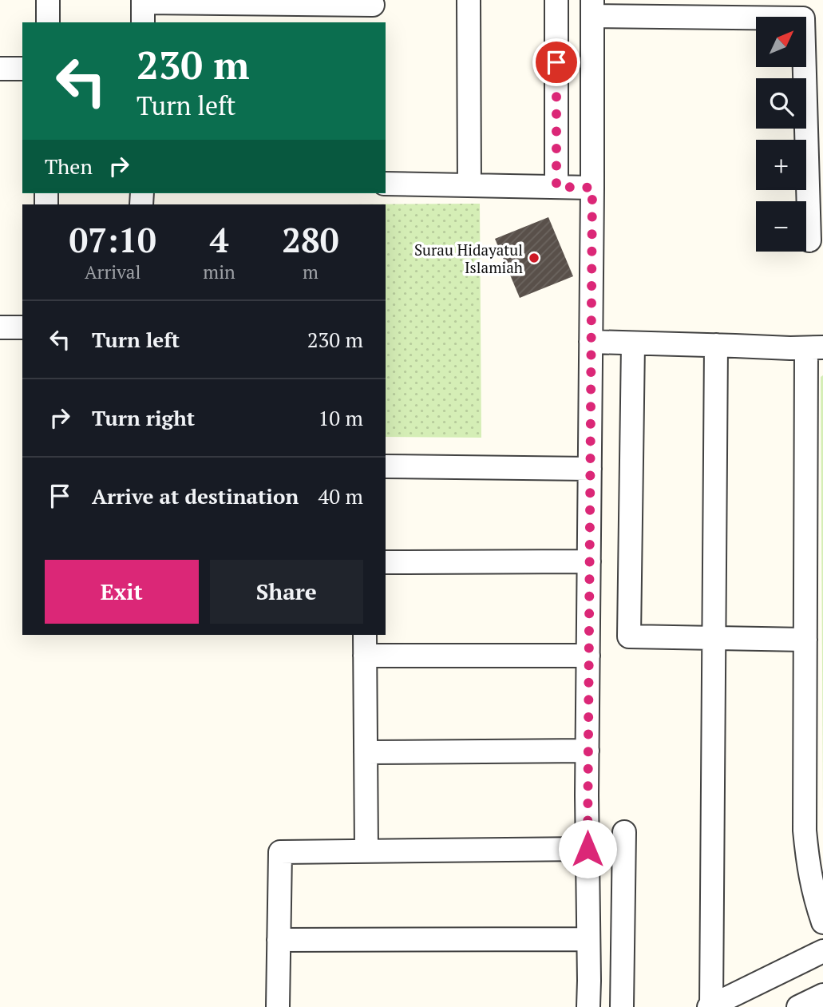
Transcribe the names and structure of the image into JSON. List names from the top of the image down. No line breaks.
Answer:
{"places":["Surau Hidayatul Islamiah"],"north":"top right","page":{"map_buttons":["+","−"],"turn":["230 m","Turn left"],"then":"Then","eta":["07:10","Arrival","4","min","280","m"],"list":[{"name":"Turn left","value":"230 m"},{"name":"Turn right","value":"10 m"},{"name":"Arrive at destination","value":"40 m"}],"buttons":["Exit","Share"]}}
